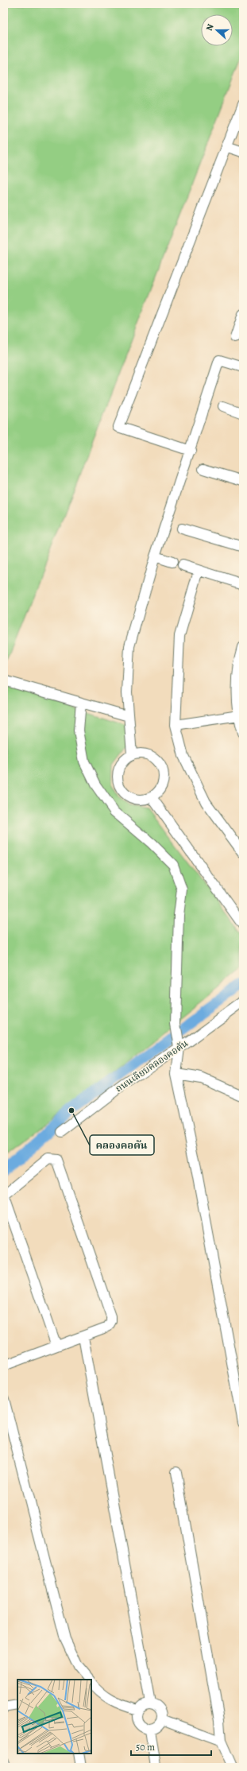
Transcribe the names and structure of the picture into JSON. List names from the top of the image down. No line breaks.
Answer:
{"streets":{"street":["ถนนเลียบคลองคอตัน"]},"places":["คลองคอตัน"],"scale_bar":"50 m","north":"left"}
